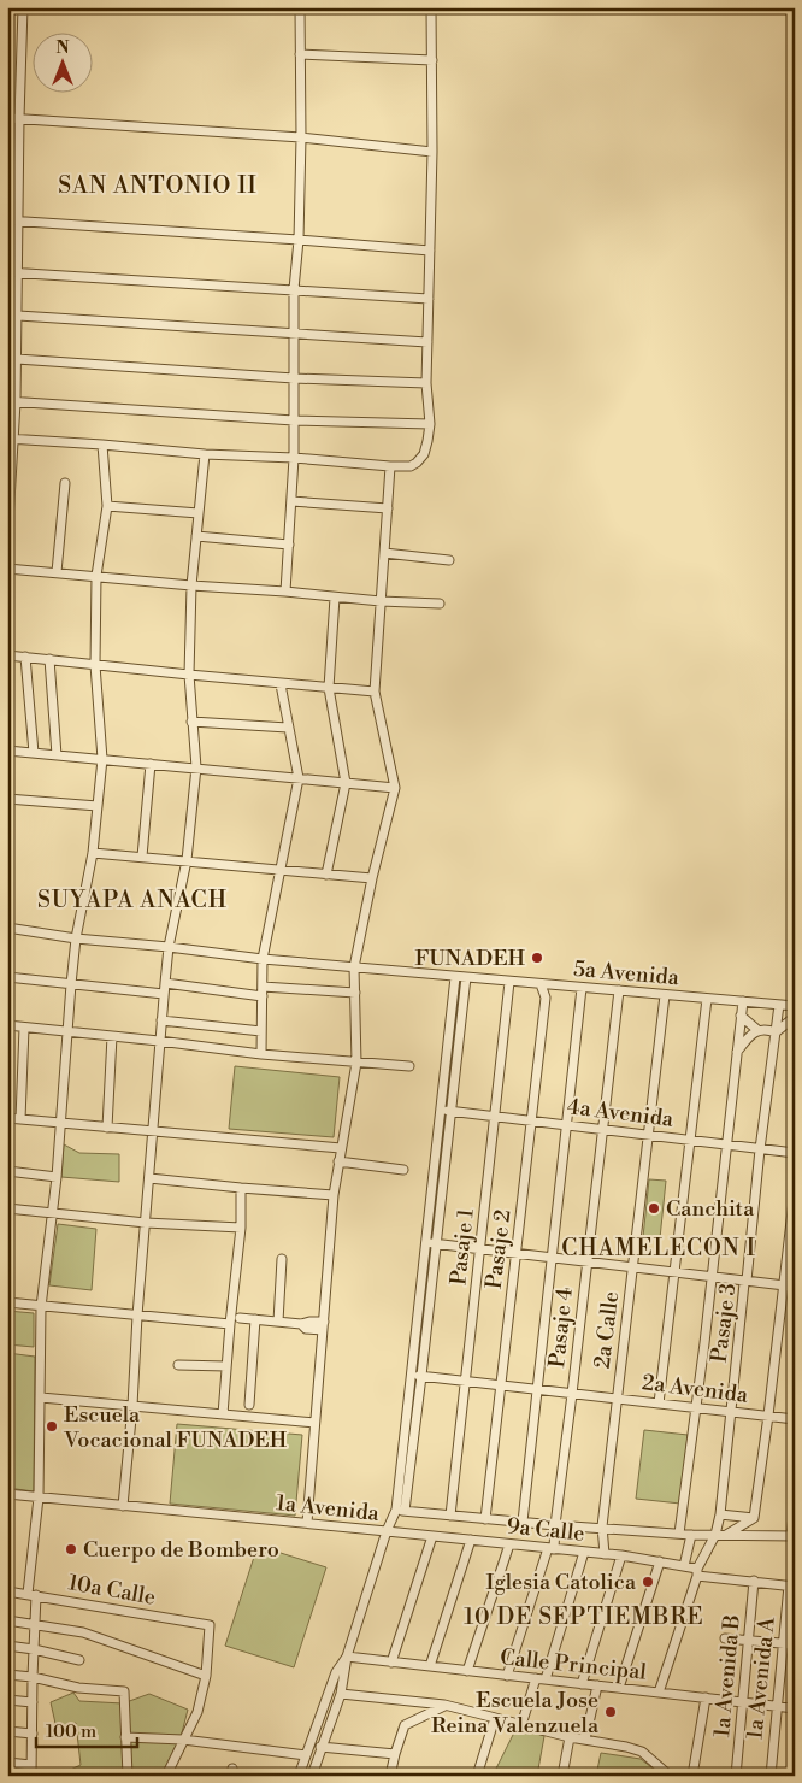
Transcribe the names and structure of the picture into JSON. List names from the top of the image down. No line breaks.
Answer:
{"streets":{"street":["5a Avenida","4a Avenida","Pasaje 1","Pasaje 2","Pasaje 3","Pasaje 4","2a Calle","2a Avenida","1a Avenida","9a Calle","10a Calle","Calle Principal","1a Avenida B","1a Avenida A"]},"crossings":[["5a Avenida","Pasaje 1"],["5a Avenida","Pasaje 2"],["5a Avenida","Pasaje 3"],["5a Avenida","Pasaje 4"],["5a Avenida","2a Calle"],["4a Avenida","Pasaje 1"],["4a Avenida","Pasaje 2"],["4a Avenida","Pasaje 3"],["4a Avenida","Pasaje 4"],["4a Avenida","2a Calle"],["Pasaje 1","2a Avenida"],["Pasaje 2","2a Avenida"],["Pasaje 3","2a Avenida"],["Pasaje 3","9a Calle"],["Pasaje 3","Calle Principal"],["Pasaje 4","2a Avenida"],["Pasaje 4","9a Calle"],["2a Calle","2a Avenida"],["2a Calle","9a Calle"],["1a Avenida","9a Calle"],["1a Avenida","Calle Principal"],["9a Calle","1a Avenida B"],["9a Calle","1a Avenida A"],["Calle Principal","1a Avenida B"],["Calle Principal","1a Avenida A"]],"districts":["SAN ANTONIO II","SUYAPA ANACH","CHAMELECON I","10 DE SEPTIEMBRE"],"places":["FUNADEH","Canchita","Escuela Vocacional FUNADEH","Cuerpo de Bombero","Iglesia Catolica","Escuela Jose Reina Valenzuela"],"scale_bar":"100 m","north":"top"}
